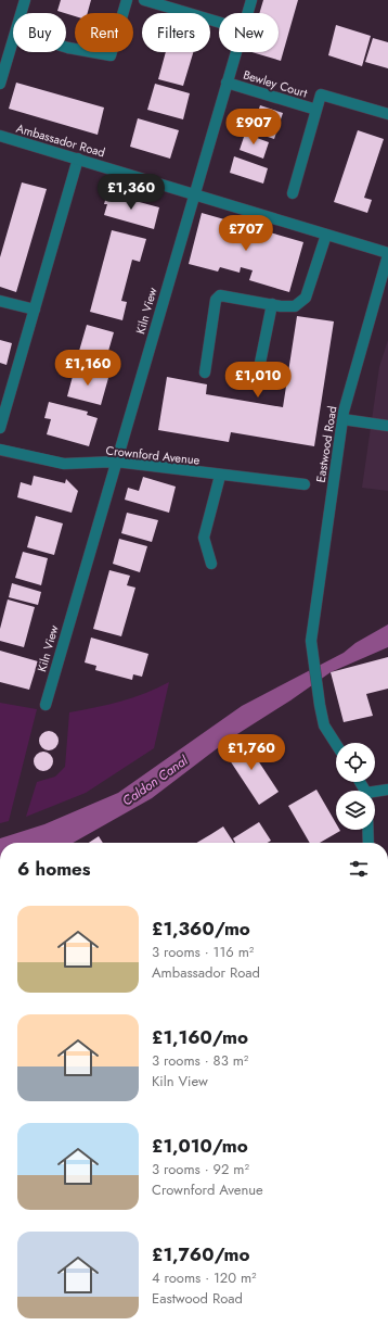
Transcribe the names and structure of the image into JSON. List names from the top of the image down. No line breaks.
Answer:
{"streets":{"street":["Bewley Court","Ambassador Road","Kiln View","Eastwood Road","Crownford Avenue"]},"crossings":[["Bewley Court","Kiln View"],["Ambassador Road","Kiln View"],["Ambassador Road","Eastwood Road"],["Kiln View","Crownford Avenue"]],"water":["Caldon Canal"],"page":{"chip":["Buy","Rent","Filters","New"],"price":["£907","£1,360","£707","£1,160","£1,010","£1,760"],"heading":"6 homes","list":[{"name":"£1,360/mo","note":"3 rooms · 116 m² · Ambassador Road"},{"name":"£1,160/mo","note":"3 rooms · 83 m² · Kiln View"},{"name":"£1,010/mo","note":"3 rooms · 92 m² · Crownford Avenue"},{"name":"£1,760/mo","note":"4 rooms · 120 m² · Eastwood Road"}]}}
